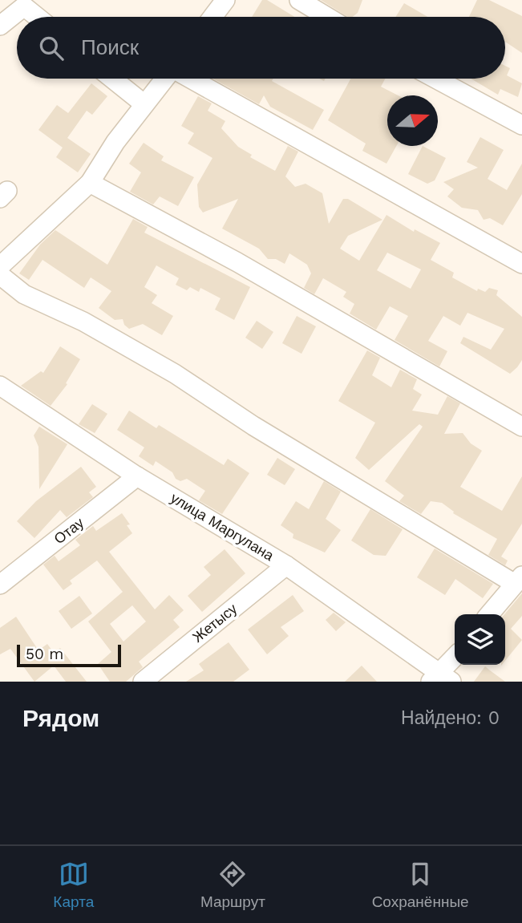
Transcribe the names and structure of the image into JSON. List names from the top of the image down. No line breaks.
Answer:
{"streets":{"street":["улица Маргулана","Отау","Жетысу"]},"crossings":[["улица Маргулана","Отау"],["улица Маргулана","Жетысу"]],"scale_bar":"50 m","north":"right","page":{"search":"Поиск","scale":"50 m","heading":["Рядом","Найдено: 0"],"nav":["Карта","Маршрут","Сохранённые"]}}
